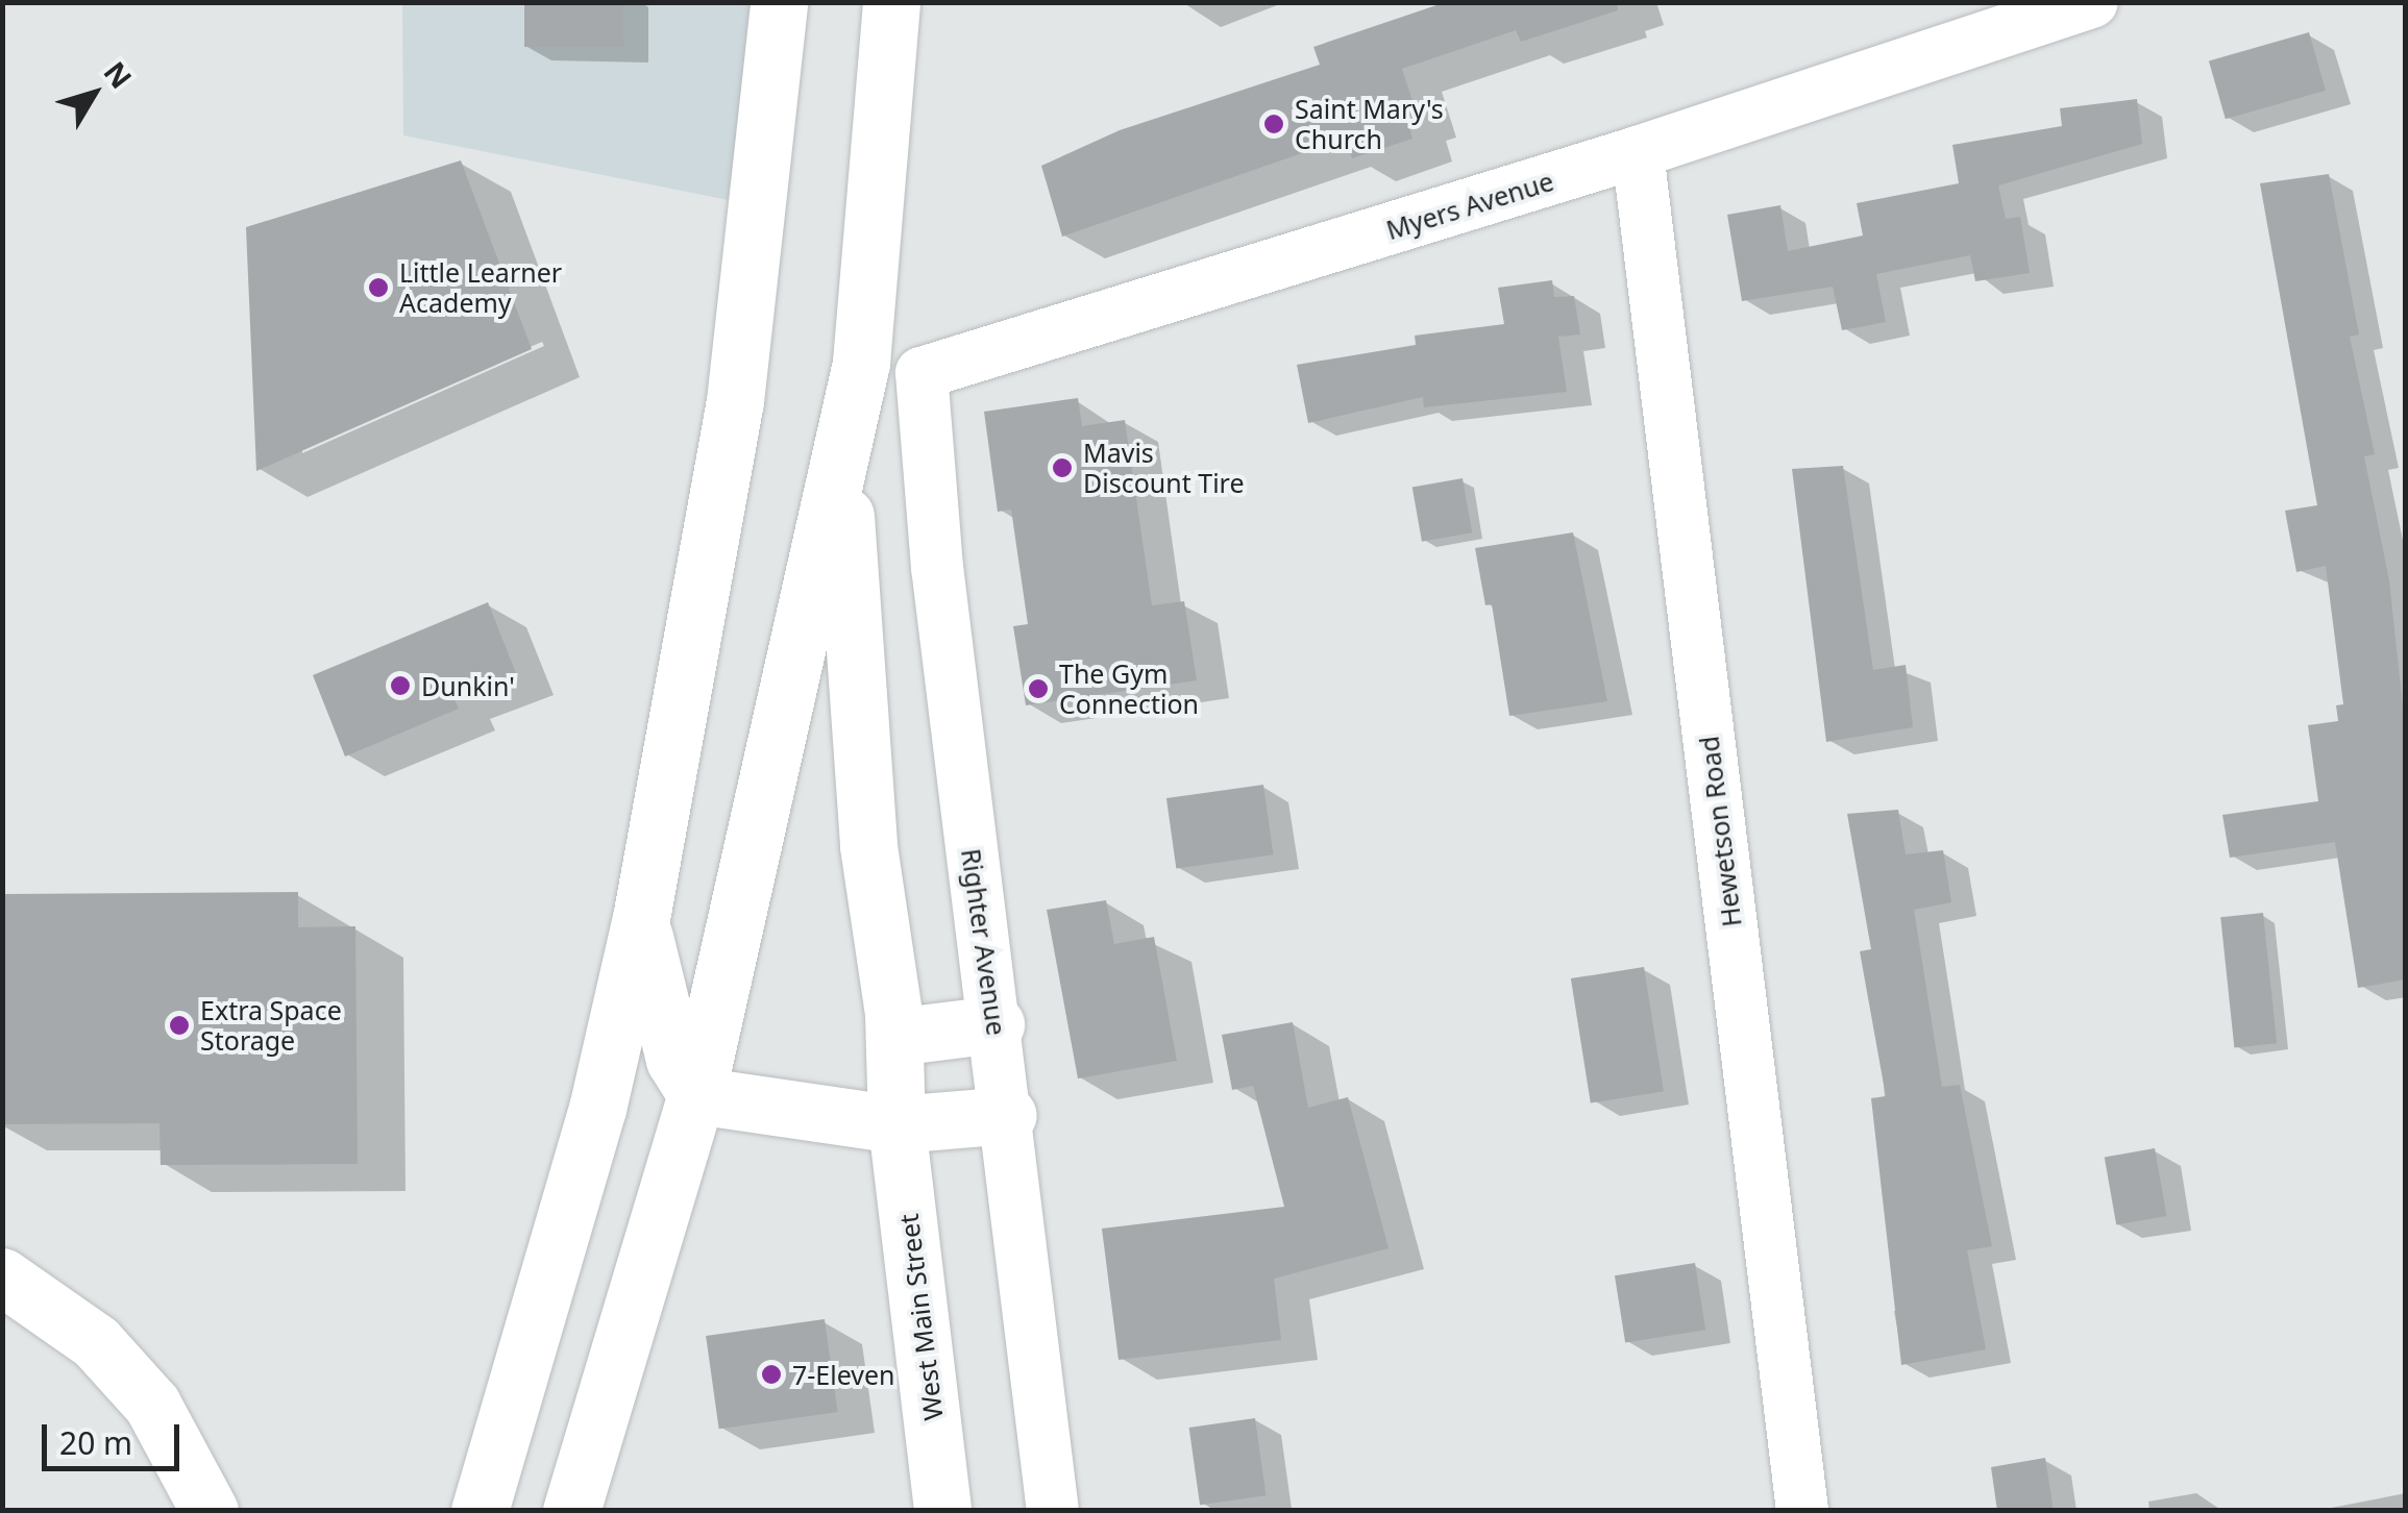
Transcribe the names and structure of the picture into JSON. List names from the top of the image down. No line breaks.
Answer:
{"streets":{"main road":["West Main Street"],"street":["Myers Avenue","Hewetson Road","Righter Avenue"]},"crossings":[["Myers Avenue","Hewetson Road"],["Myers Avenue","Righter Avenue"]],"places":["Saint Mary's Church","Little Learner Academy","Mavis Discount Tire","Dunkin'","The Gym Connection","Extra Space Storage","7-Eleven"],"scale_bar":"20 m","north":"top right"}
